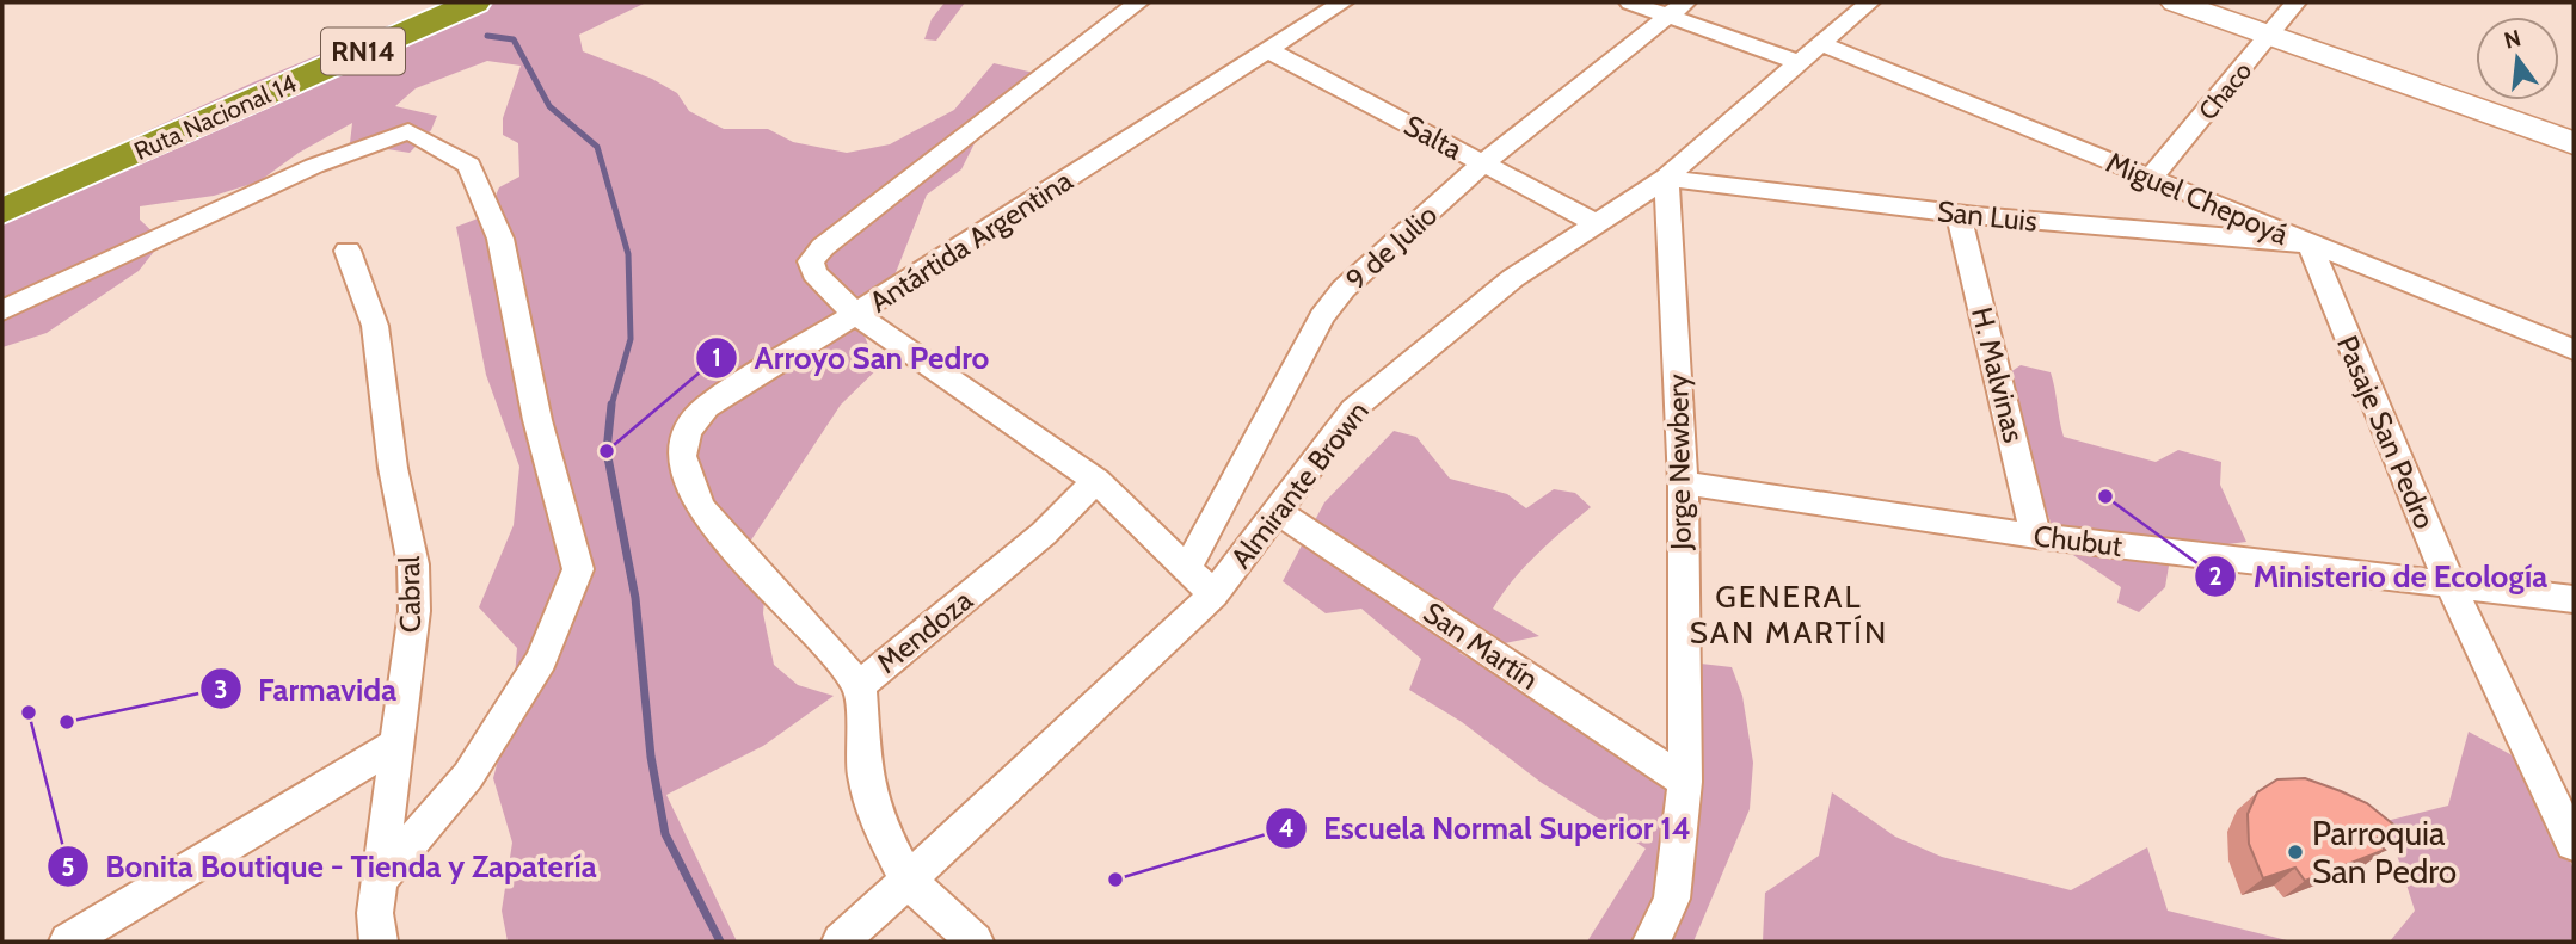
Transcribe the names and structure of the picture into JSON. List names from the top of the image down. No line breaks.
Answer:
{"streets":{"highway":["RN14","Ruta Nacional 14"],"street":["Chaco","Salta","Miguel Chepoyá","San Luis","Antártida Argentina","9 de Julio","H. Malvinas","Pasaje San Pedro","Jorge Newbery","Almirante Brown","Chubut","Cabral","Mendoza","San Martín"]},"crossings":[["Chaco","Miguel Chepoyá"],["Salta","Antártida Argentina"],["Salta","9 de Julio"],["Salta","Almirante Brown"],["Miguel Chepoyá","San Luis"],["Miguel Chepoyá","9 de Julio"],["Miguel Chepoyá","Pasaje San Pedro"],["Miguel Chepoyá","Almirante Brown"],["San Luis","H. Malvinas"],["San Luis","Pasaje San Pedro"],["San Luis","Jorge Newbery"],["San Luis","Almirante Brown"],["Antártida Argentina","9 de Julio"],["Antártida Argentina","Almirante Brown"],["Antártida Argentina","Mendoza"],["H. Malvinas","Chubut"],["Pasaje San Pedro","Chubut"],["Jorge Newbery","Almirante Brown"],["Jorge Newbery","Chubut"],["Jorge Newbery","San Martín"],["Almirante Brown","Mendoza"],["Almirante Brown","San Martín"]],"districts":["GENERAL SAN MARTÍN"],"places":["Arroyo San Pedro","Ministerio de Ecología","Bonita Boutique - Tienda y Zapatería","Farmavida","Parroquia San Pedro","Escuela Normal Superior 14"],"north":"top"}
